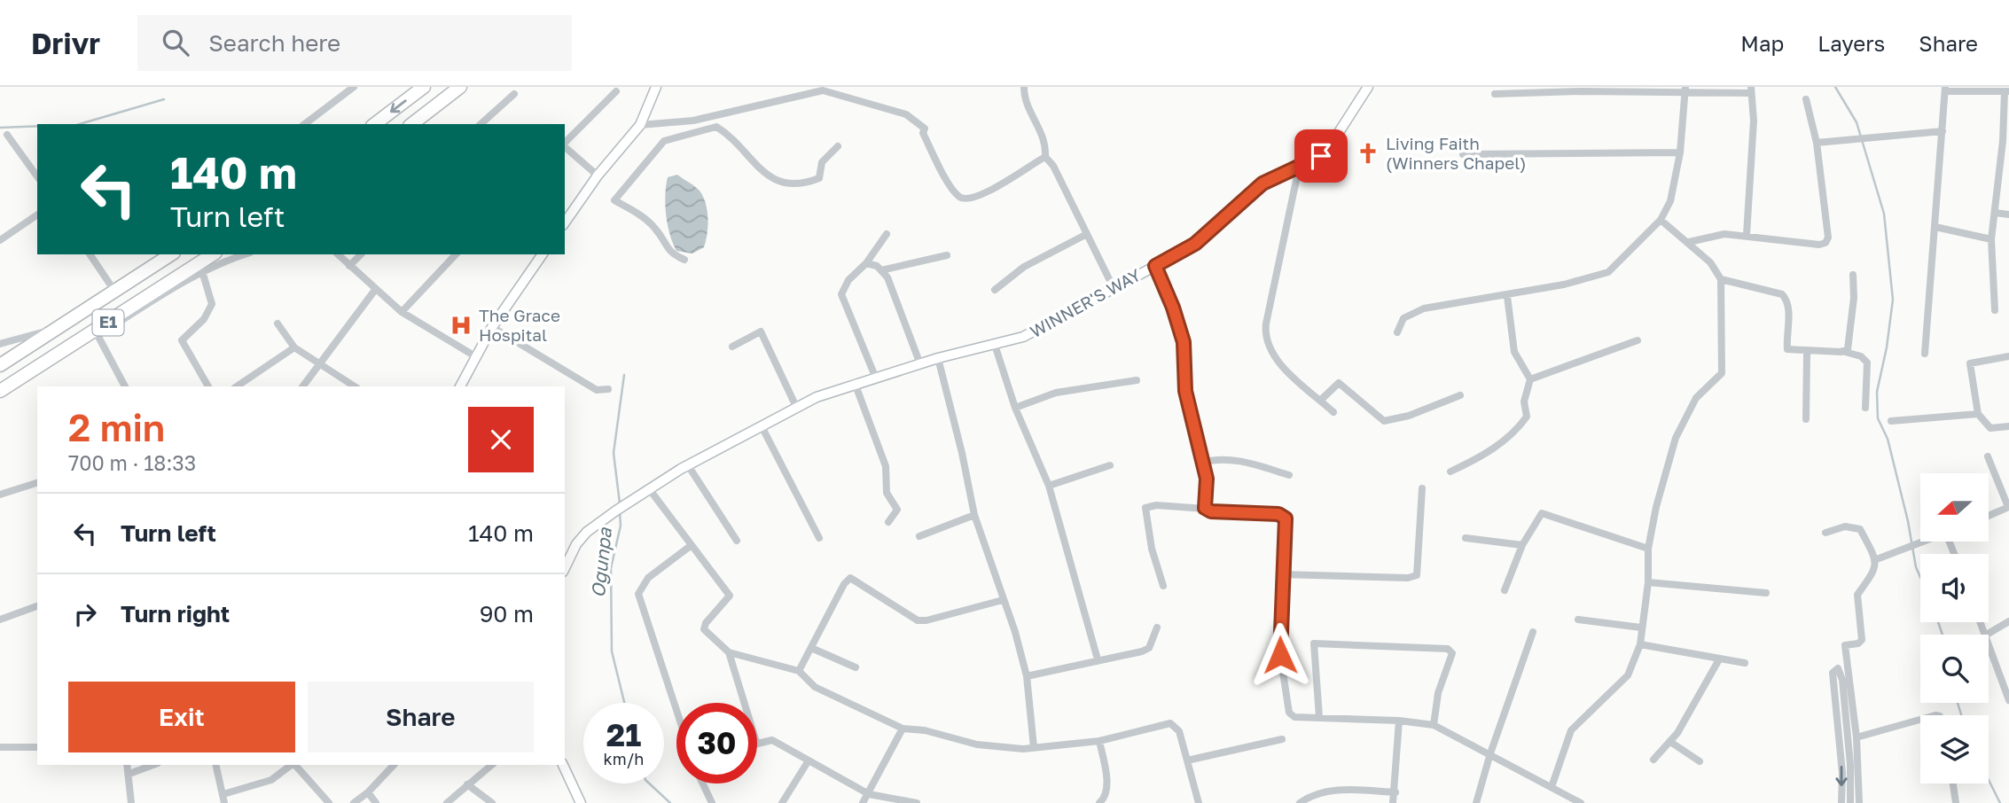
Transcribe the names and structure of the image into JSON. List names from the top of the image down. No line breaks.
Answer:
{"streets":{"highway":["E1"],"street":["WINNER'S WAY"]},"water":["Ogunpa"],"places":{"church":["Living Faith (Winners Chapel)"],"hospital":["The Grace Hospital"]},"north":"left","page":{"header":"Drivr","search":"Search here","nav":["Map","Layers","Share"],"turn":["140 m","Turn left"],"heading":["2 min","700 m · 18:33"],"list":[{"name":"Turn left","value":"140 m"},{"name":"Turn right","value":"90 m"}],"buttons":["Exit","Share"],"speed":"21 km/h","limit":"30"}}
